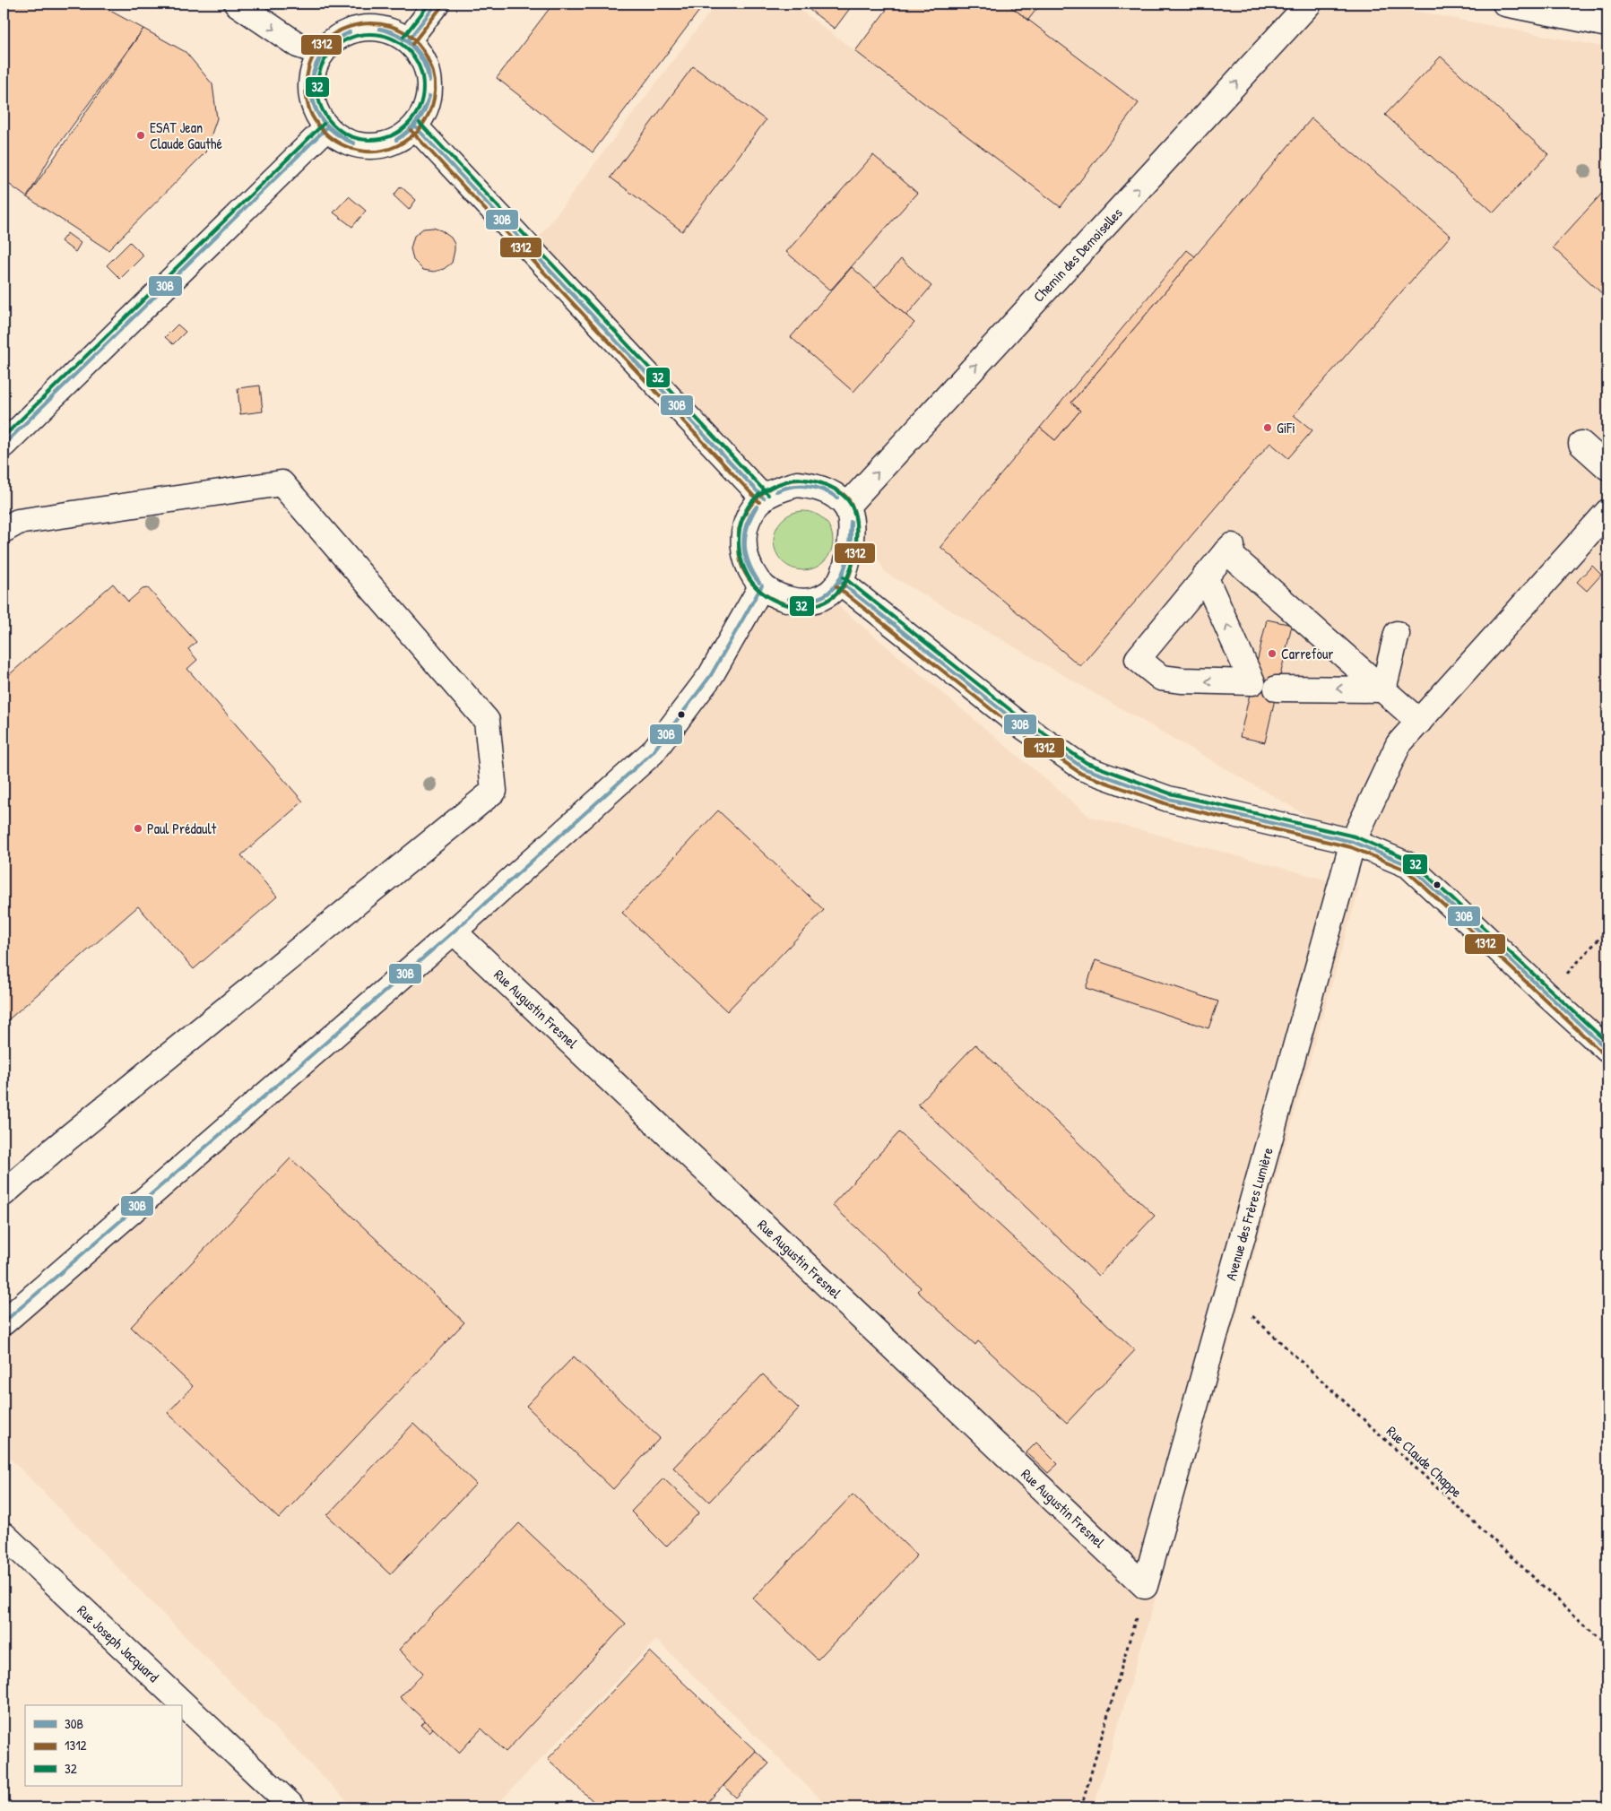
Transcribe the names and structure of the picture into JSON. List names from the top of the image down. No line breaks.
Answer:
{"streets":{"street":["Chemin des Demoiselles","Rue Augustin Fresnel","Avenue des Frères Lumière","Rue Joseph Jacquard"],"path":["Rue Claude Chappe"]},"crossings":[["Rue Augustin Fresnel","Avenue des Frères Lumière"],["Avenue des Frères Lumière","Rue Claude Chappe"]],"one_way":["Chemin des Demoiselles"],"places":["ESAT Jean Claude Gauthé","GiFi","Carrefour","Paul Prédault"],"lines":["transit line 30B","transit line 32","transit line 1312"],"legend":["30B","1312","32"]}
